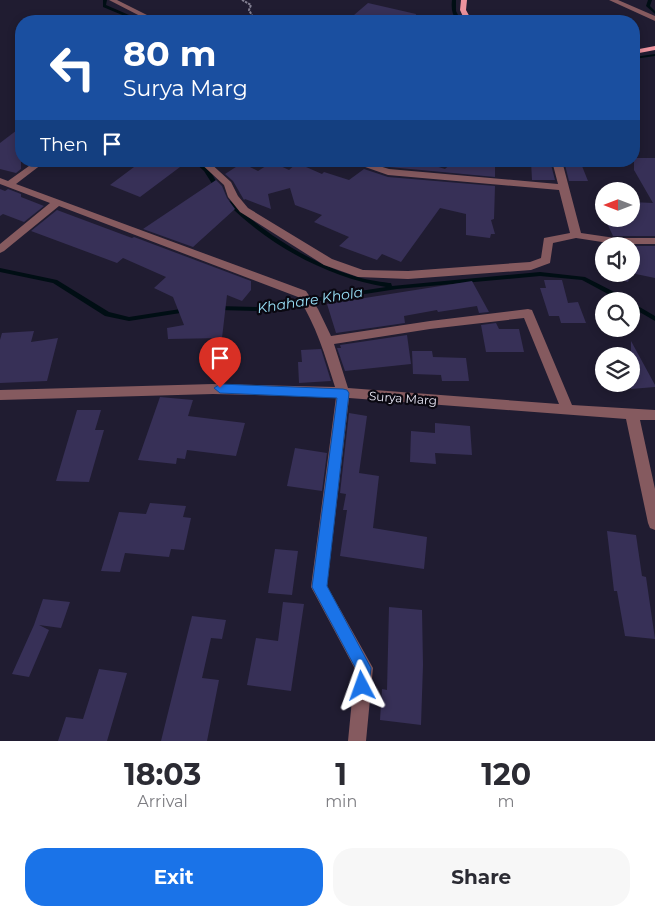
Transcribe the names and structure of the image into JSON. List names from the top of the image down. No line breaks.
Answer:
{"streets":{"street":["Surya Marg"]},"water":["Khahare Khola"],"north":"left","page":{"turn":["80 m","Surya Marg"],"then":"Then","eta":["18:03","Arrival","1","min","120","m"],"buttons":["Exit","Share"]}}
